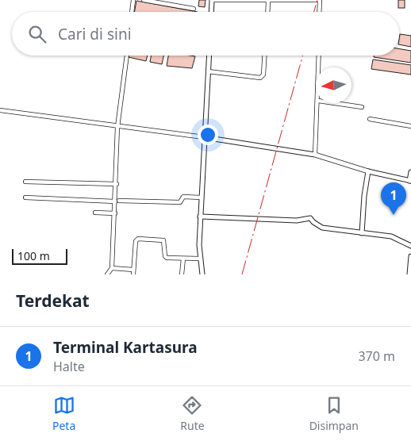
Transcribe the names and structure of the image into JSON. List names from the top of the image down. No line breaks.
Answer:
{"scale_bar":"100 m","north":"left","page":{"search":"Cari di sini","pins":"1","scale":"100 m","heading":"Terdekat","list":[{"mark":"1","name":"Terminal Kartasura","note":"Halte","value":"370 m"}],"nav":["Peta","Rute","Disimpan"]}}
